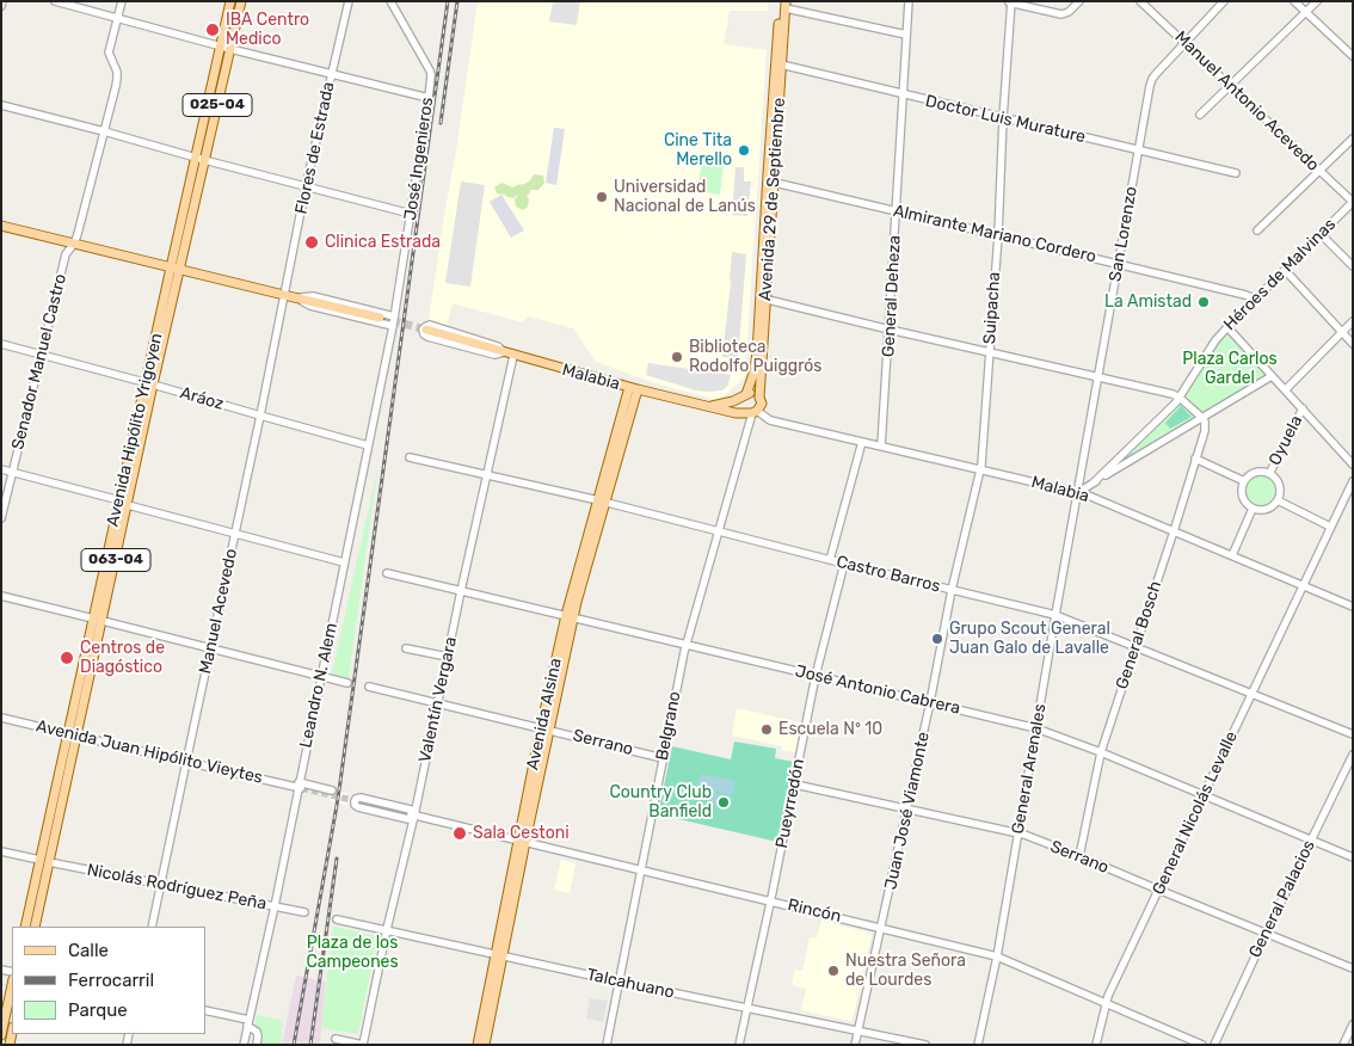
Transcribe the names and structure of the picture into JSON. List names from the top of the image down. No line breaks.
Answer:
{"streets":{"main road":["025-04","Avenida 29 de Septiembre","Malabia","Avenida Hipólito Yrigoyen","063-04","Avenida Alsina"],"street":["Manuel Antonio Acevedo","Doctor Luis Murature","Flores de Estrada","José Ingenieros","Almirante Mariano Cordero","San Lorenzo","Héroes de Malvinas","General Deheza","Suipacha","Senador Manuel Castro","Aráoz","Oyuela","Castro Barros","Manuel Acevedo","General Bosch","Leandro N. Alem","José Antonio Cabrera","Valentín Vergara","Belgrano","Serrano","Avenida Juan Hipólito Vieytes","General Arenales","Pueyrredón","Juan José Viamonte","General Nicolás Levalle","Nicolás Rodríguez Peña","General Palacios","Rincón","Talcahuano"]},"crossings":[["Manuel Antonio Acevedo","San Lorenzo"],["Manuel Antonio Acevedo","Héroes de Malvinas"],["Doctor Luis Murature","Avenida 29 de Septiembre"],["Doctor Luis Murature","San Lorenzo"],["Doctor Luis Murature","General Deheza"],["Doctor Luis Murature","Suipacha"],["Flores de Estrada","Manuel Acevedo"],["José Ingenieros","Leandro N. Alem"],["Avenida 29 de Septiembre","Almirante Mariano Cordero"],["Avenida 29 de Septiembre","Malabia"],["Avenida 29 de Septiembre","Belgrano"],["Almirante Mariano Cordero","San Lorenzo"],["Almirante Mariano Cordero","Héroes de Malvinas"],["Almirante Mariano Cordero","General Deheza"],["Almirante Mariano Cordero","Suipacha"],["San Lorenzo","Héroes de Malvinas"],["San Lorenzo","Malabia"],["San Lorenzo","General Arenales"],["Héroes de Malvinas","Malabia"],["Héroes de Malvinas","General Bosch"],["Héroes de Malvinas","General Arenales"],["General Deheza","Malabia"],["Suipacha","Malabia"],["Suipacha","Juan José Viamonte"],["Senador Manuel Castro","Aráoz"],["Malabia","General Bosch"],["Malabia","Valentín Vergara"],["Malabia","Avenida Alsina"],["Malabia","Belgrano"],["Malabia","General Arenales"],["Malabia","Juan José Viamonte"],["Malabia","General Nicolás Levalle"],["Aráoz","Avenida Hipólito Yrigoyen"],["Aráoz","Manuel Acevedo"],["Aráoz","Leandro N. Alem"],["Avenida Hipólito Yrigoyen","Avenida Juan Hipólito Vieytes"],["Avenida Hipólito Yrigoyen","Nicolás Rodríguez Peña"],["Castro Barros","General Bosch"],["Castro Barros","Valentín Vergara"],["Castro Barros","Avenida Alsina"],["Castro Barros","Belgrano"],["Castro Barros","General Arenales"],["Castro Barros","Pueyrredón"],["Castro Barros","Juan José Viamonte"],["Castro Barros","General Nicolás Levalle"],["Manuel Acevedo","Avenida Juan Hipólito Vieytes"],["Manuel Acevedo","Nicolás Rodríguez Peña"],["General Bosch","José Antonio Cabrera"],["General Bosch","Serrano"],["Leandro N. Alem","Avenida Juan Hipólito Vieytes"],["Leandro N. Alem","Nicolás Rodríguez Peña"],["José Antonio Cabrera","Valentín Vergara"],["José Antonio Cabrera","Avenida Alsina"],["José Antonio Cabrera","Belgrano"],["José Antonio Cabrera","General Arenales"],["José Antonio Cabrera","Pueyrredón"],["José Antonio Cabrera","Juan José Viamonte"],["José Antonio Cabrera","General Nicolás Levalle"],["José Antonio Cabrera","General Palacios"],["Valentín Vergara","Serrano"],["Valentín Vergara","Rincón"],["Valentín Vergara","Talcahuano"],["Avenida Alsina","Serrano"],["Avenida Alsina","Rincón"],["Avenida Alsina","Talcahuano"],["Belgrano","Serrano"],["Belgrano","Rincón"],["Belgrano","Talcahuano"],["Serrano","General Arenales"],["Serrano","Pueyrredón"],["Serrano","Juan José Viamonte"],["Serrano","General Nicolás Levalle"],["Serrano","General Palacios"],["General Arenales","Rincón"],["Pueyrredón","Rincón"],["Pueyrredón","Talcahuano"],["Juan José Viamonte","Rincón"],["Juan José Viamonte","Talcahuano"],["General Nicolás Levalle","Rincón"]],"parks":["Plaza Carlos Gardel","Plaza de los Campeones"],"places":["IBA Centro Medico","Cine Tita Merello","Universidad Nacional de Lanús","Clinica Estrada","La Amistad","Biblioteca Rodolfo Puiggrós","Grupo Scout General Juan Galo de Lavalle","Centros de Diagóstico","Escuela Nº 10","Country Club Banfield","Sala Cestoni","Nuestra Señora de Lourdes"],"legend":["Calle","Ferrocarril","Parque"]}
